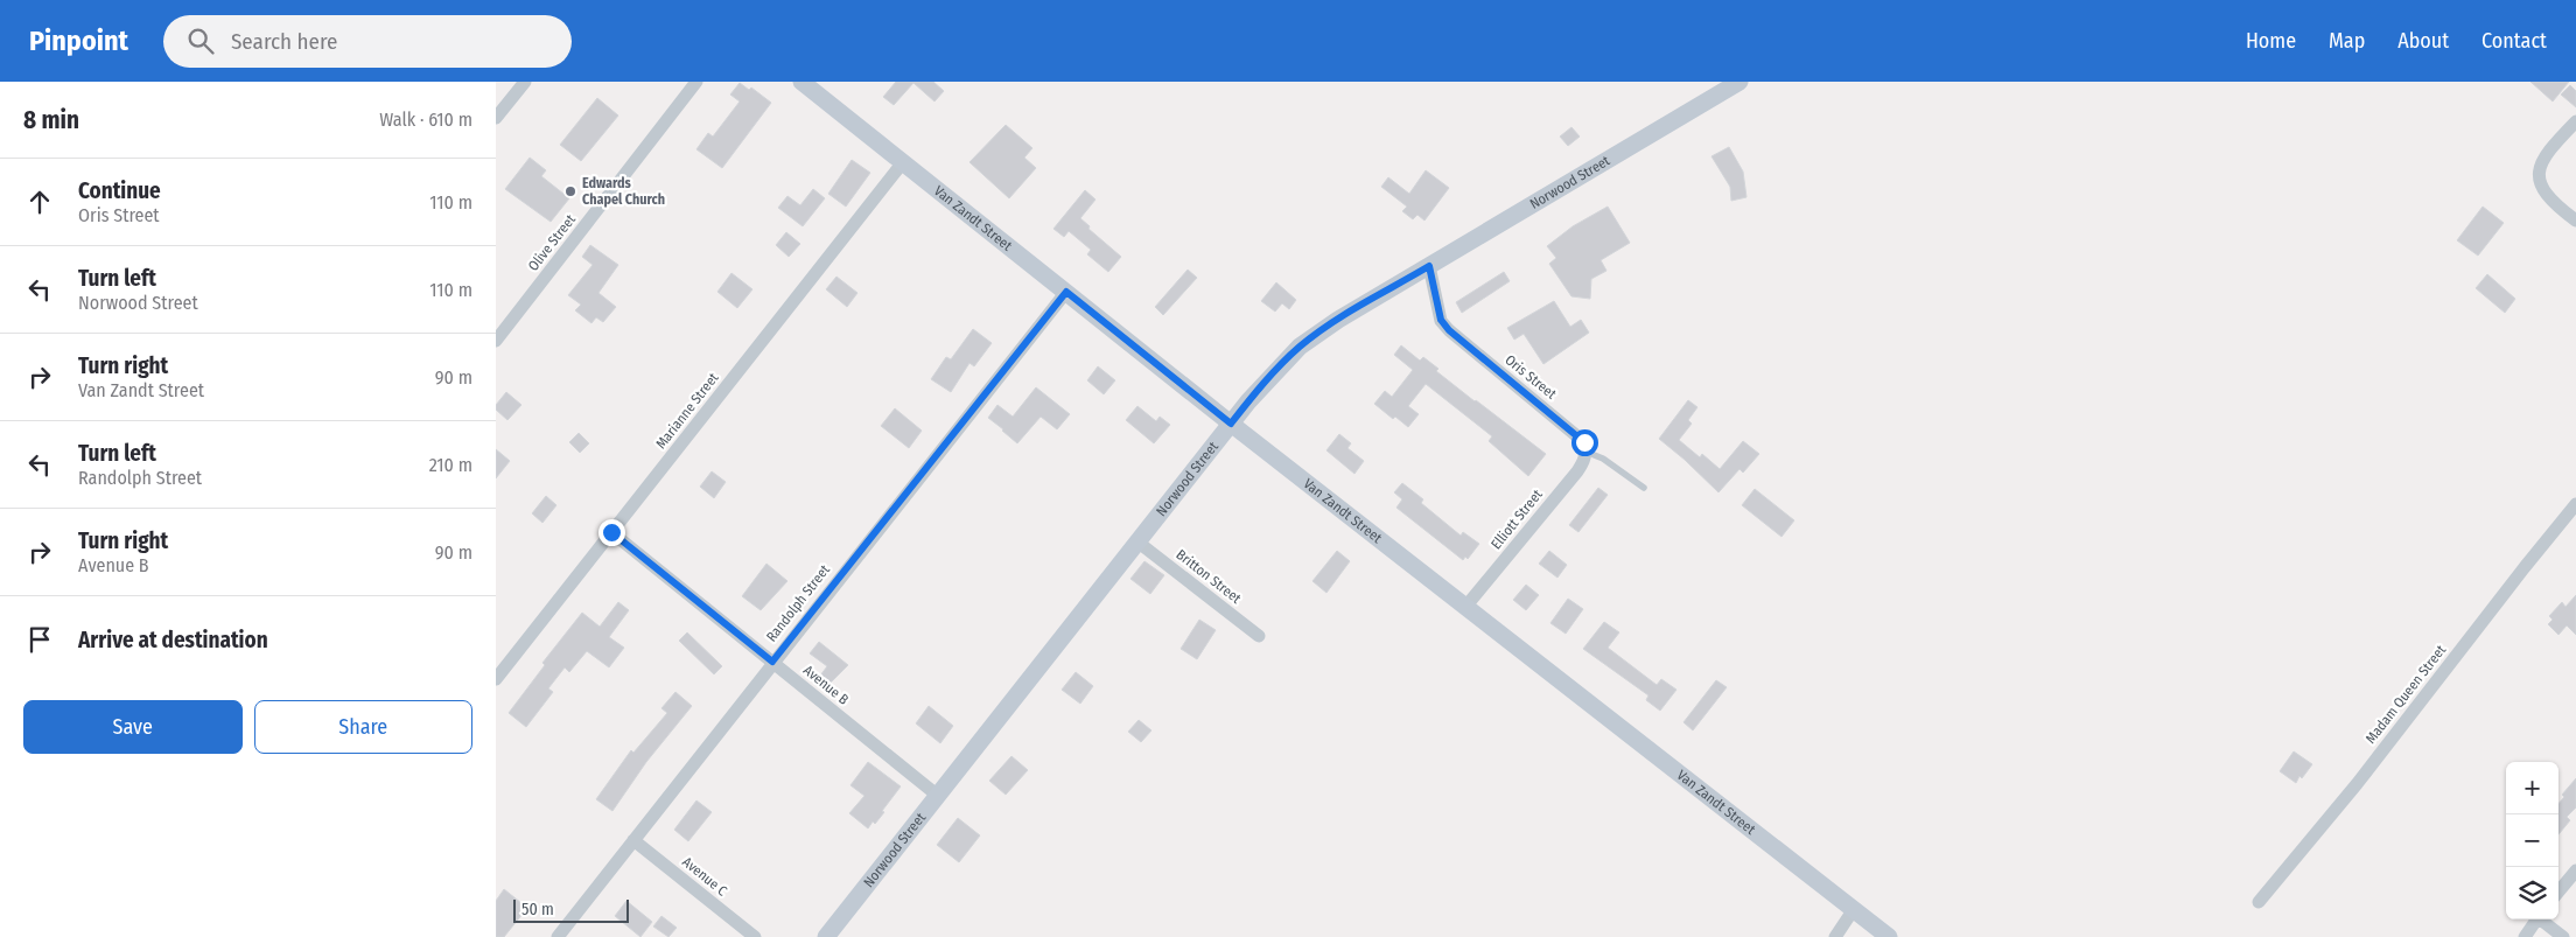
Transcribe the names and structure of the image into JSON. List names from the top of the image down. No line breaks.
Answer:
{"streets":{"street":["Norwood Street","Van Zandt Street","Olive Street","Oris Street","Marianne Street","Elliott Street","Britton Street","Randolph Street","Avenue B","Madam Queen Street","Avenue C"]},"crossings":[["Norwood Street","Van Zandt Street"],["Norwood Street","Oris Street"],["Norwood Street","Britton Street"],["Norwood Street","Avenue B"],["Van Zandt Street","Marianne Street"],["Van Zandt Street","Elliott Street"],["Van Zandt Street","Randolph Street"],["Oris Street","Elliott Street"],["Marianne Street","Avenue B"],["Randolph Street","Avenue B"],["Randolph Street","Avenue C"]],"places":["Edwards Chapel Church"],"scale_bar":"50 m","page":{"header":"Pinpoint","search":"Search here","nav":["Home","Map","About","Contact"],"heading":["8 min","Walk · 610 m"],"list":[["Continue","Oris Street","110 m"],["Turn left","Norwood Street","110 m"],["Turn right","Van Zandt Street","90 m"],["Turn left","Randolph Street","210 m"],["Turn right","Avenue B","90 m"],"Arrive at destination"],"buttons":["Save","Share"],"map_buttons":["+","−"],"scale":"50 m"}}
